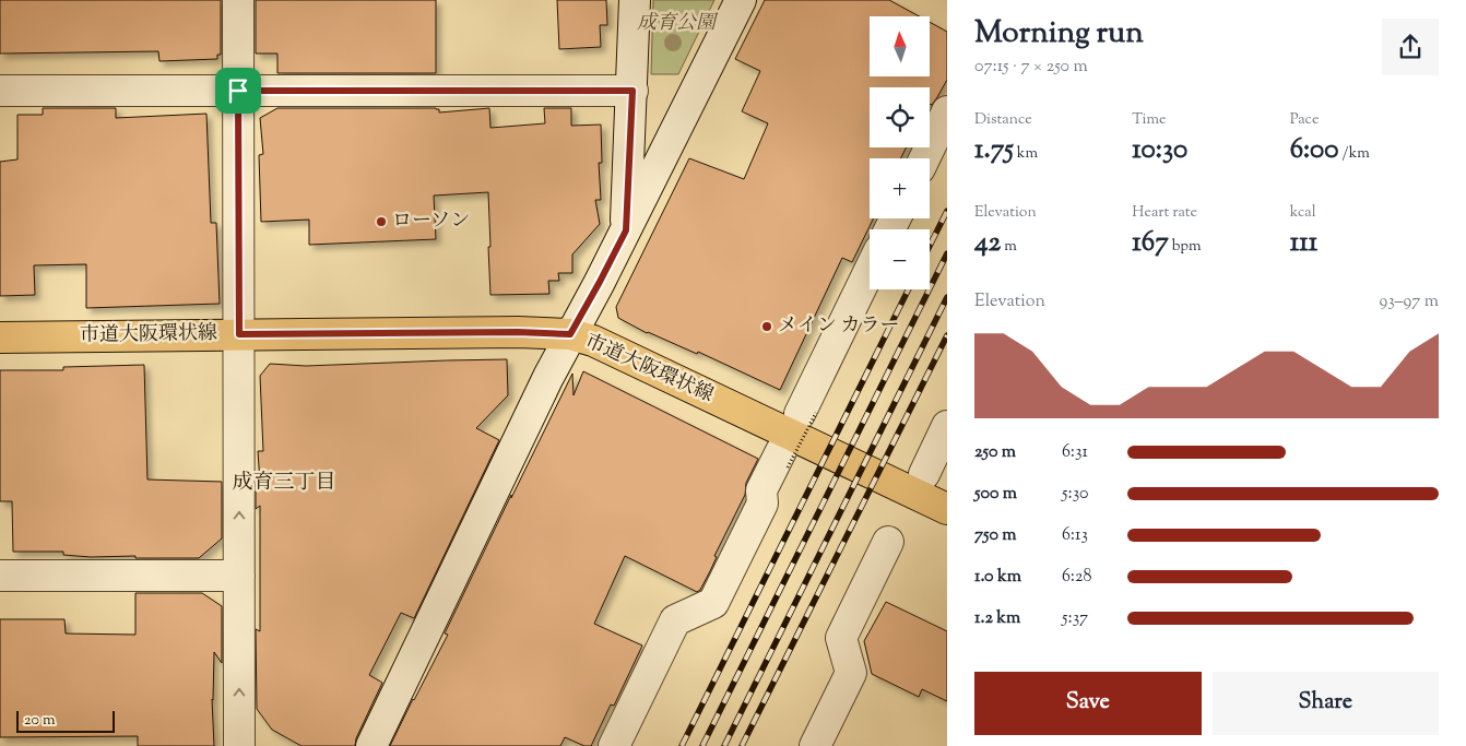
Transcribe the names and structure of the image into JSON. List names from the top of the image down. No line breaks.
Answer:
{"streets":{"main road":["市道大阪環状線"]},"districts":["成育三丁目"],"parks":["成育公園"],"places":["ローソン","メイン カラー"],"scale_bar":"20 m","north":"top","page":{"heading":["Morning run","07:15 · 7 × 250 m"],"map_buttons":["+","−"],"stats":[["Distance","1.75 km"],["Time","10:30"],["Pace","6:00 /km"],["Elevation","42 m"],["Heart rate","167 bpm"],["kcal","111"]],"chart":["Elevation","93–97 m"],"list":[{"name":"250 m","note":"6:31"},{"name":"500 m","note":"5:30"},{"name":"750 m","note":"6:13"},{"name":"1.0 km","note":"6:28"},{"name":"1.2 km","note":"5:37"}],"buttons":["Save","Share"],"scale":"20 m"}}
